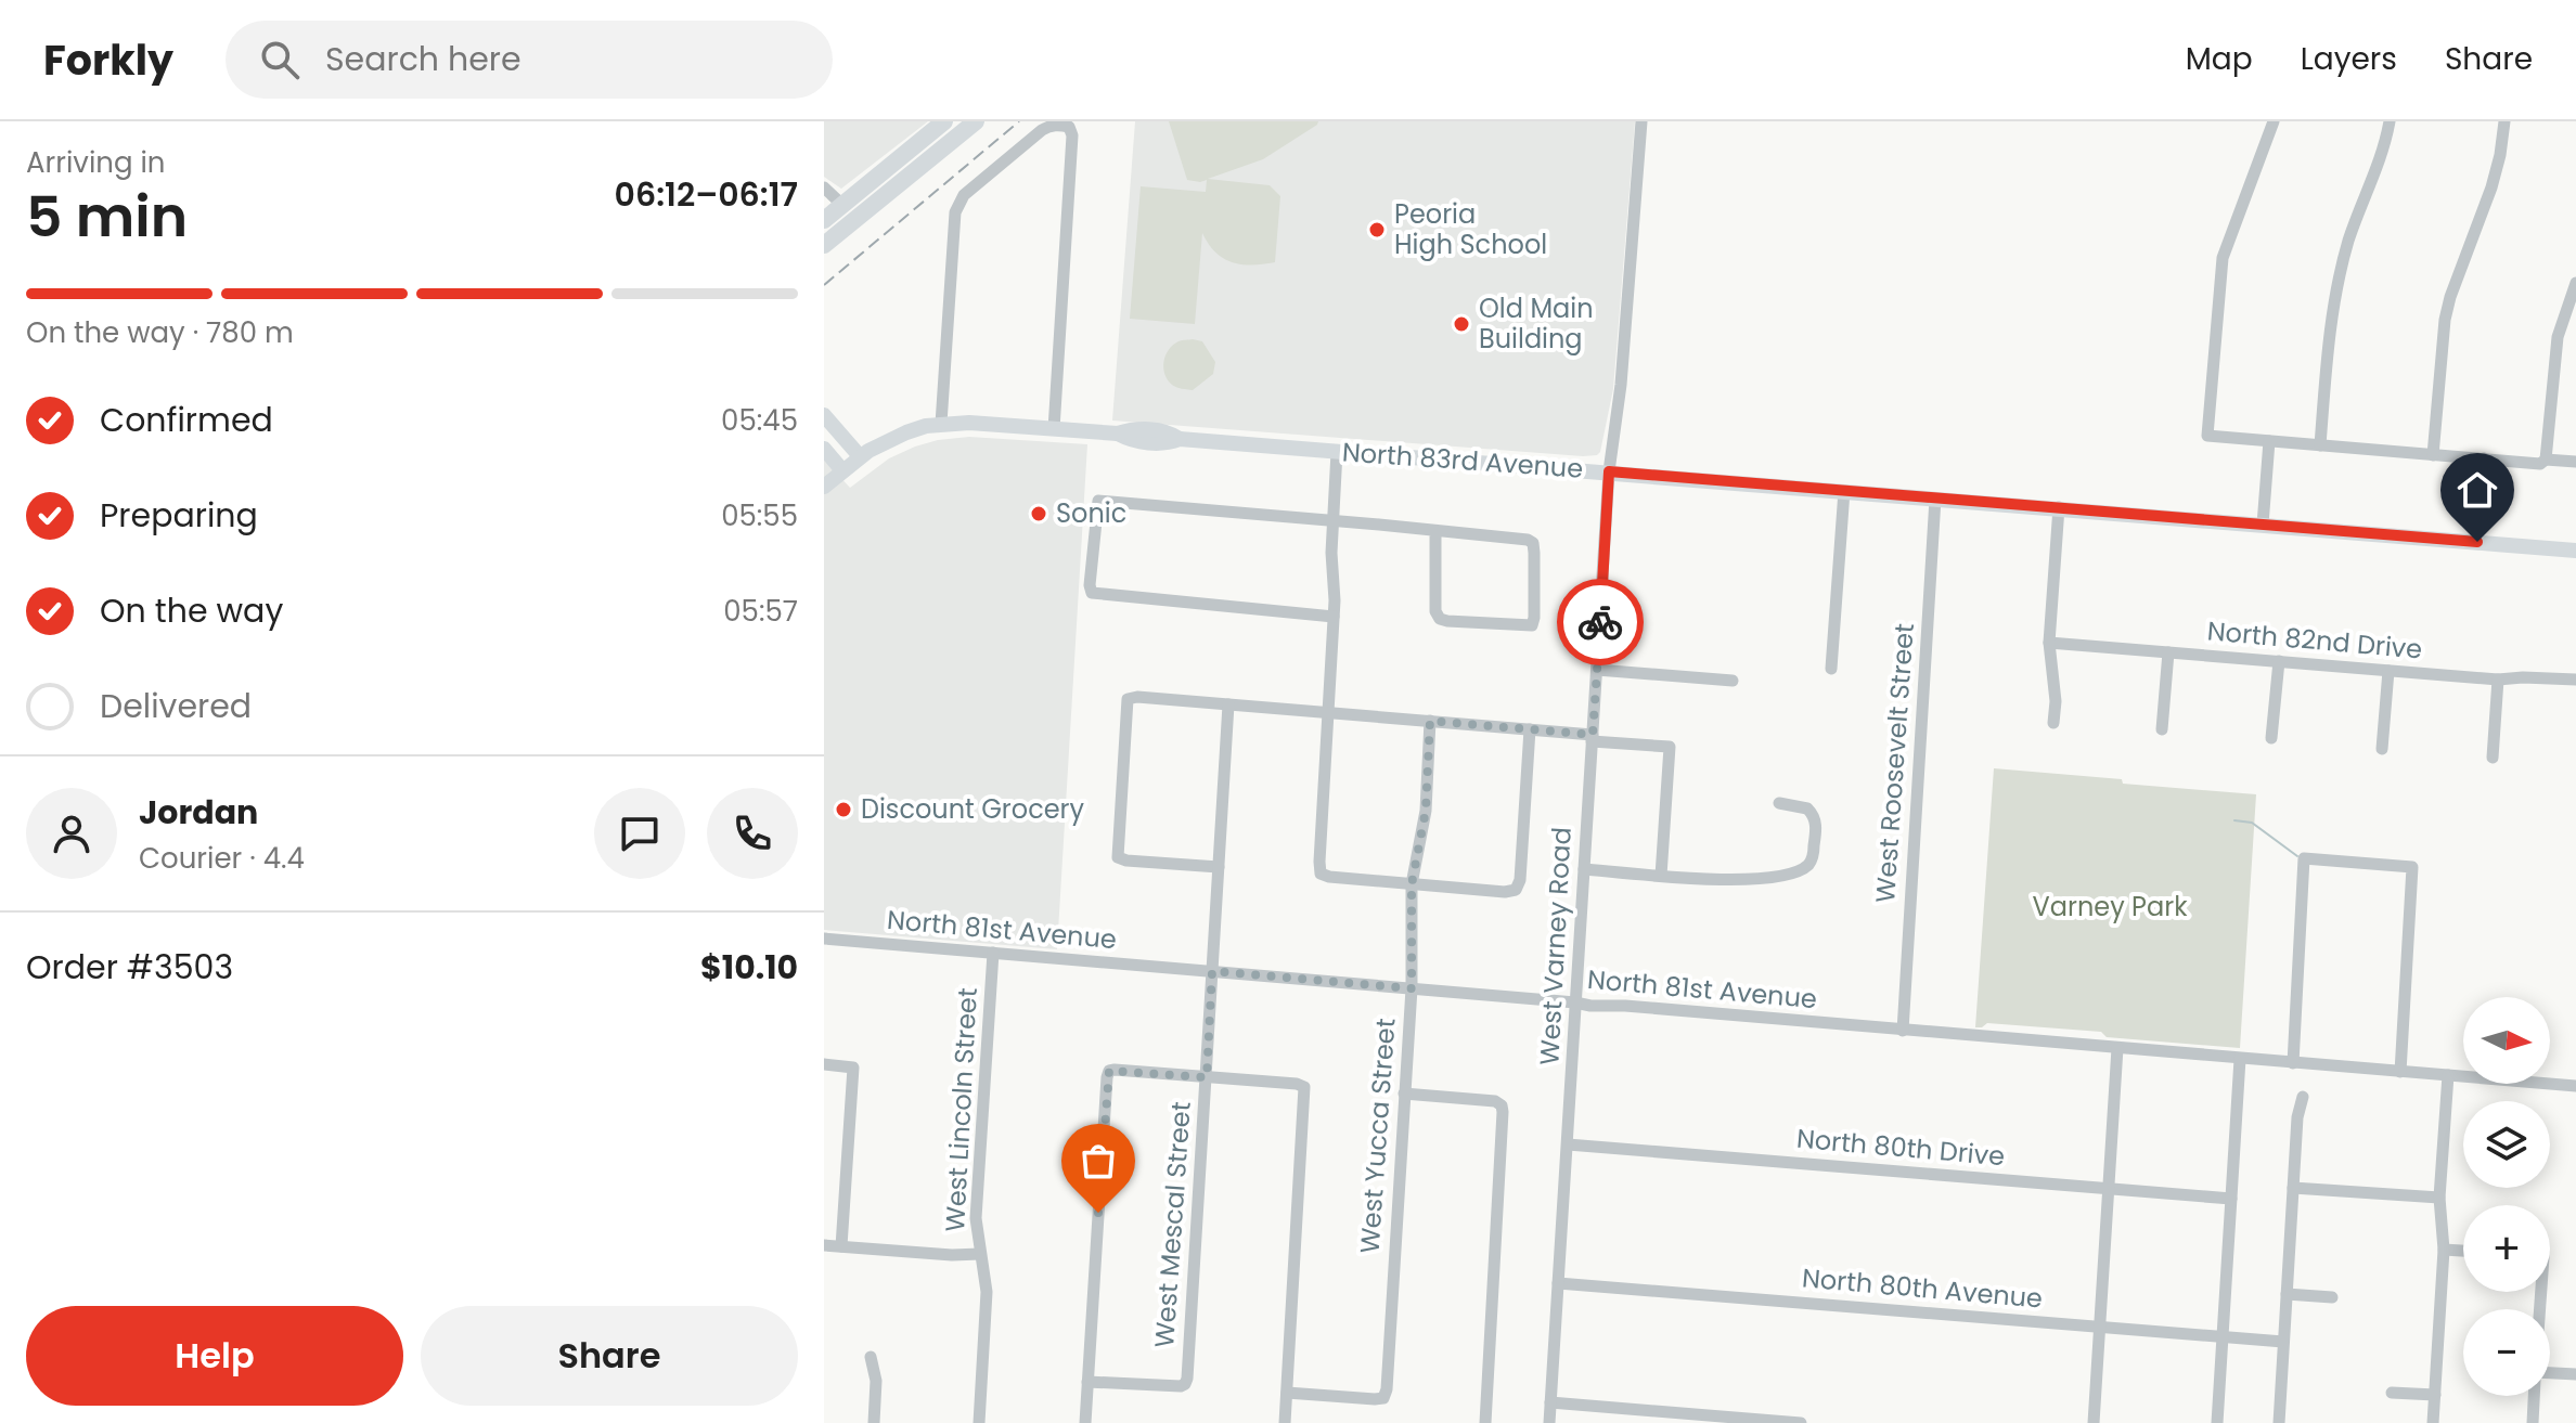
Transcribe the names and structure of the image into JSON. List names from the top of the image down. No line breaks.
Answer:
{"streets":{"main road":["North 83rd Avenue"],"street":["North 82nd Drive","West Roosevelt Street","North 81st Avenue","West Varney Road","West Lincoln Street","West Yucca Street","North 80th Drive","West Mescal Street","North 80th Avenue"]},"crossings":[["North 83rd Avenue","West Roosevelt Street"],["North 83rd Avenue","West Varney Road"],["West Roosevelt Street","North 81st Avenue"],["North 81st Avenue","West Varney Road"],["North 81st Avenue","West Lincoln Street"],["North 81st Avenue","West Yucca Street"],["North 81st Avenue","West Mescal Street"],["West Varney Road","North 80th Drive"],["West Varney Road","North 80th Avenue"]],"parks":["Varney Park"],"places":["Peoria High School","Old Main Building","Sonic","Discount Grocery"],"north":"right","page":{"header":"Forkly","search":"Search here","nav":["Map","Layers","Share"],"heading":["5 min","Arriving in","06:12–06:17"],"panel":["Jordan","Courier · 4.4","Order #3503","$10.10"],"bar":"On the way · 780 m","list":[["Confirmed","05:45"],["Preparing","05:55"],["On the way","05:57"],"Delivered"],"map_buttons":["+","−"],"buttons":["Help","Share"]}}
